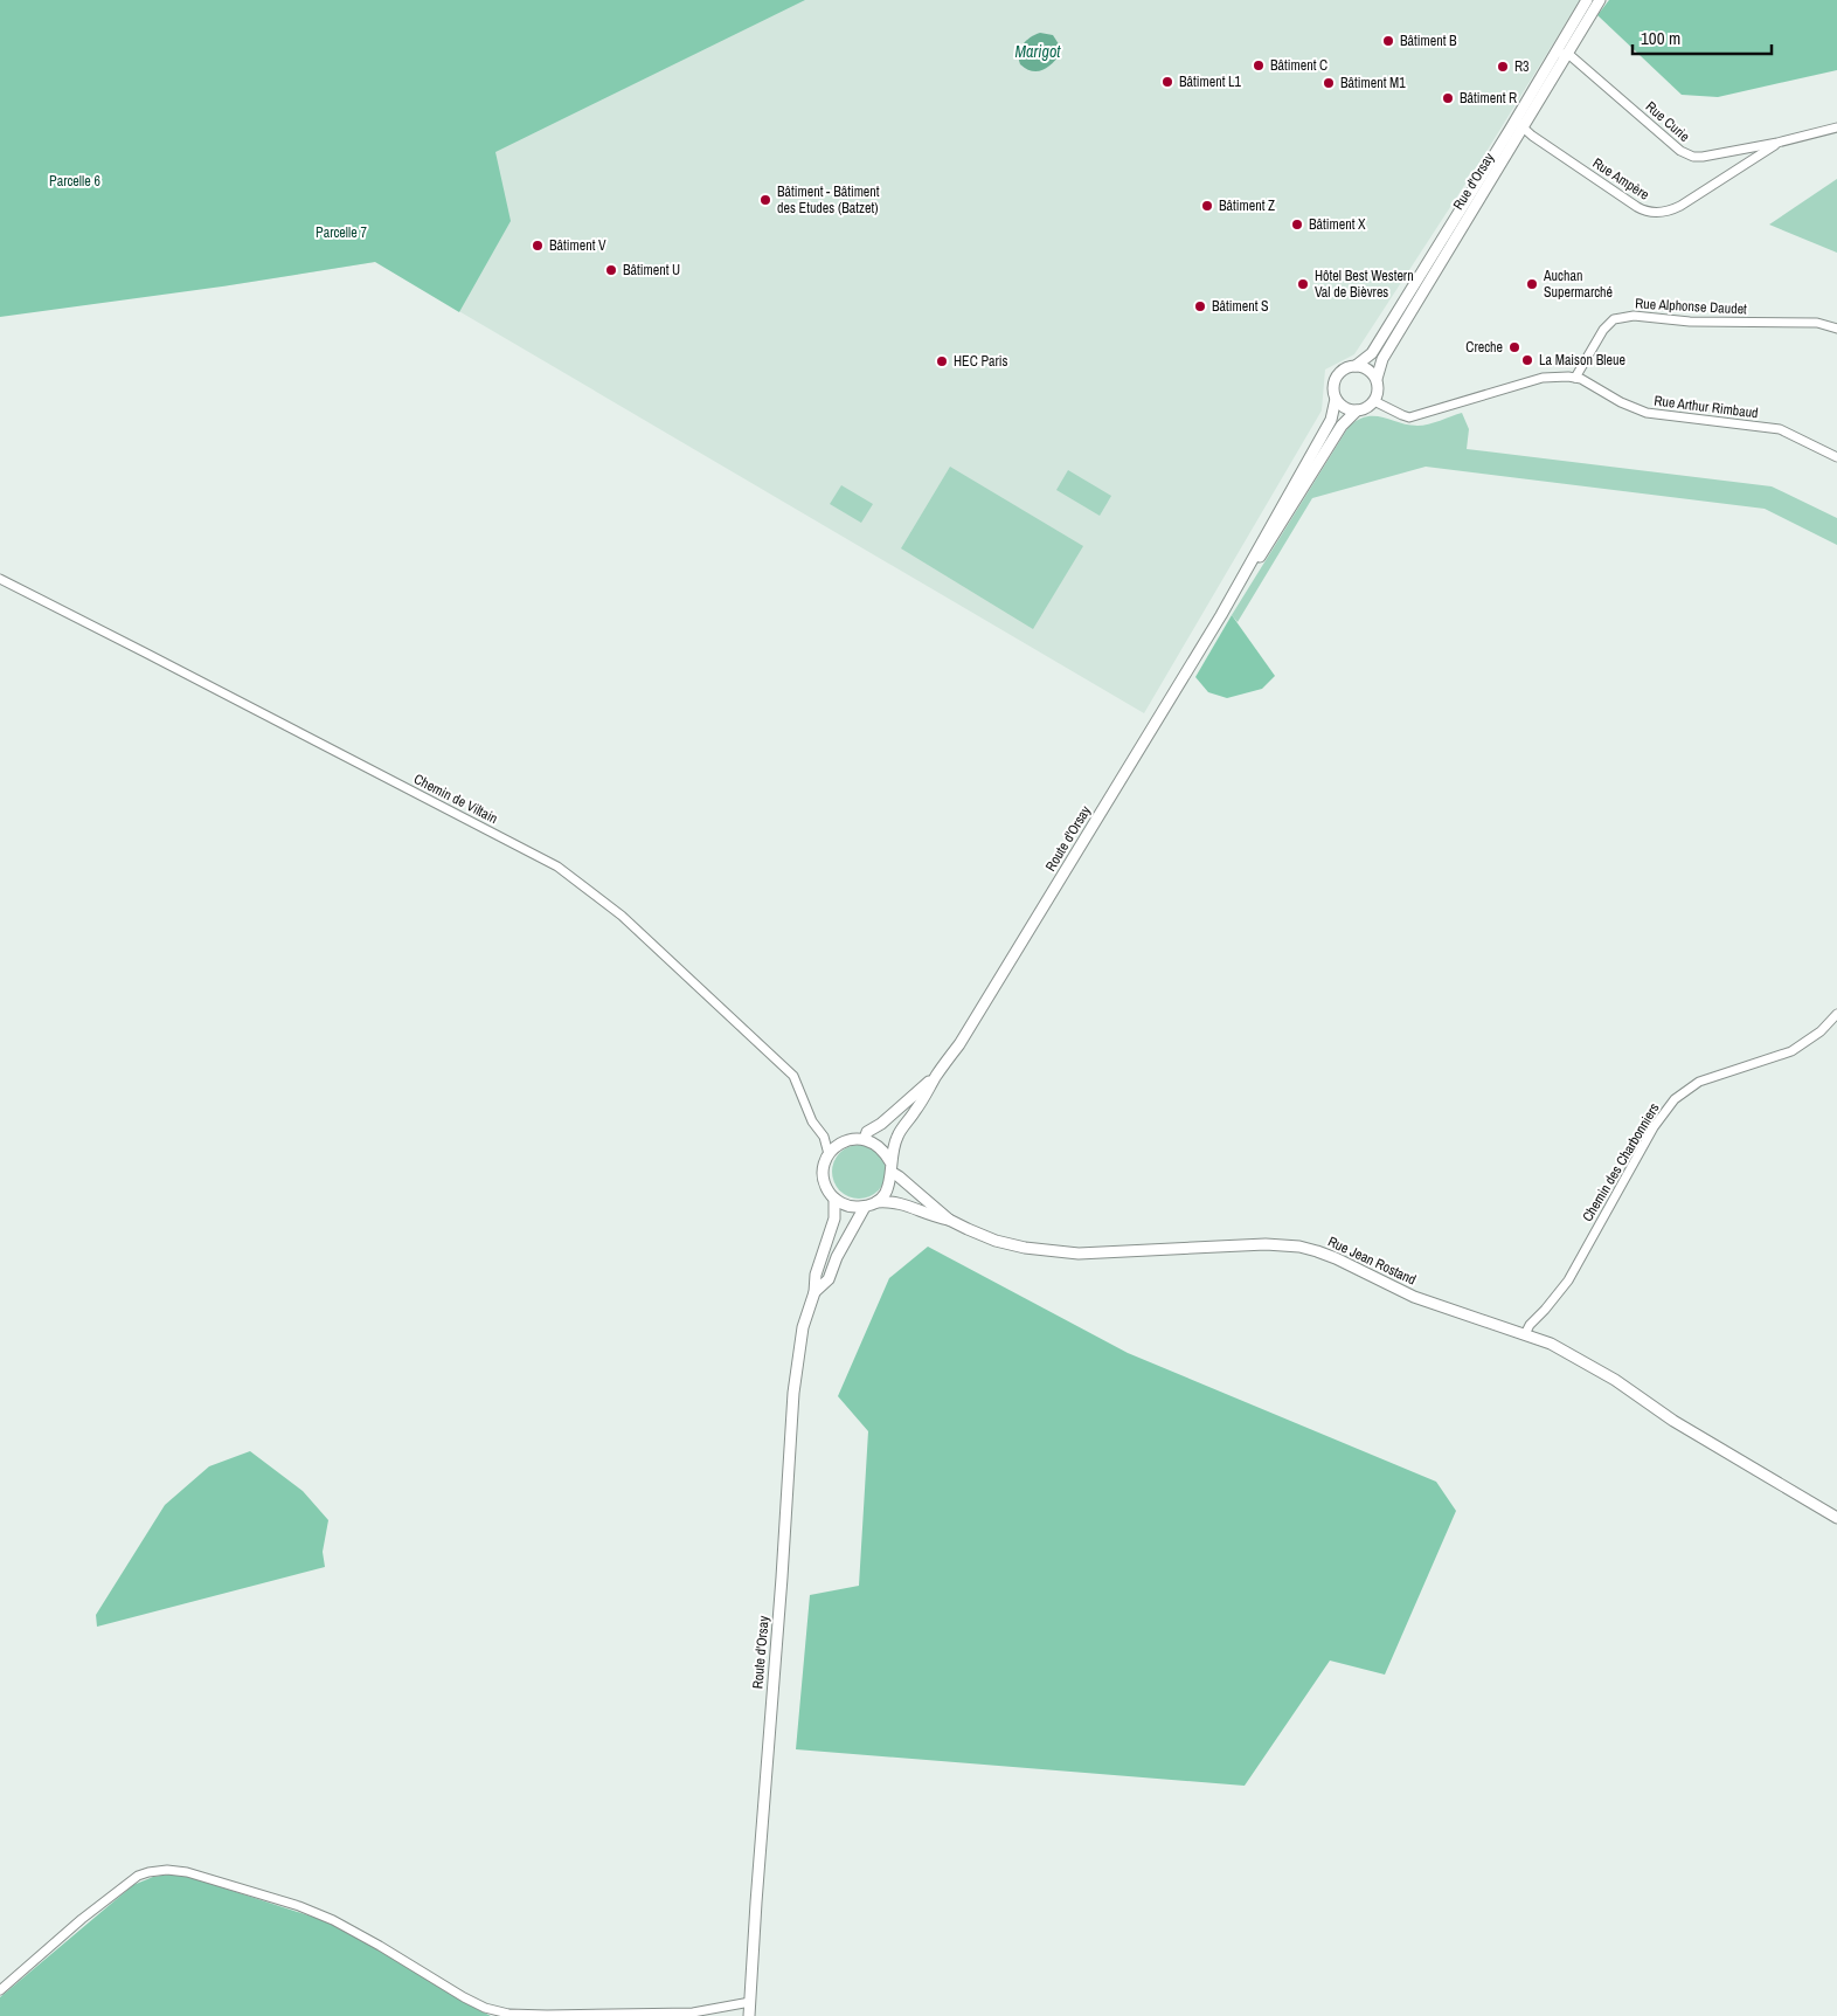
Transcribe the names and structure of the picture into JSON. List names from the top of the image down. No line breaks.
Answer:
{"streets":{"main road":["Rue d'Orsay","Route d'Orsay","Rue Jean Rostand"],"street":["Rue Curie","Rue Ampère","Rue Alphonse Daudet","Rue Arthur Rimbaud","Chemin de Viltain","Chemin des Charbonniers"]},"crossings":[["Rue Curie","Rue Ampère"],["Rue Curie","Rue d'Orsay"],["Rue Ampère","Rue d'Orsay"],["Rue d'Orsay","Rue Arthur Rimbaud"],["Rue d'Orsay","Route d'Orsay"],["Rue Alphonse Daudet","Rue Arthur Rimbaud"],["Rue Arthur Rimbaud","Route d'Orsay"],["Chemin de Viltain","Route d'Orsay"],["Chemin de Viltain","Rue Jean Rostand"],["Route d'Orsay","Rue Jean Rostand"],["Chemin des Charbonniers","Rue Jean Rostand"]],"water":["Marigot"],"parks":["Parcelle 6","Parcelle 7"],"places":["Bâtiment B","Bâtiment C","R3","Bâtiment L1","Bâtiment M1","Bâtiment R","Bâtiment - Bâtiment des Etudes (Batzet)","Bâtiment Z","Bâtiment X","Bâtiment V","Bâtiment U","Hôtel Best Western Val de Bièvres","Auchan Supermarché","Bâtiment S","Creche","La Maison Bleue","HEC Paris"],"scale_bar":"100 m"}
